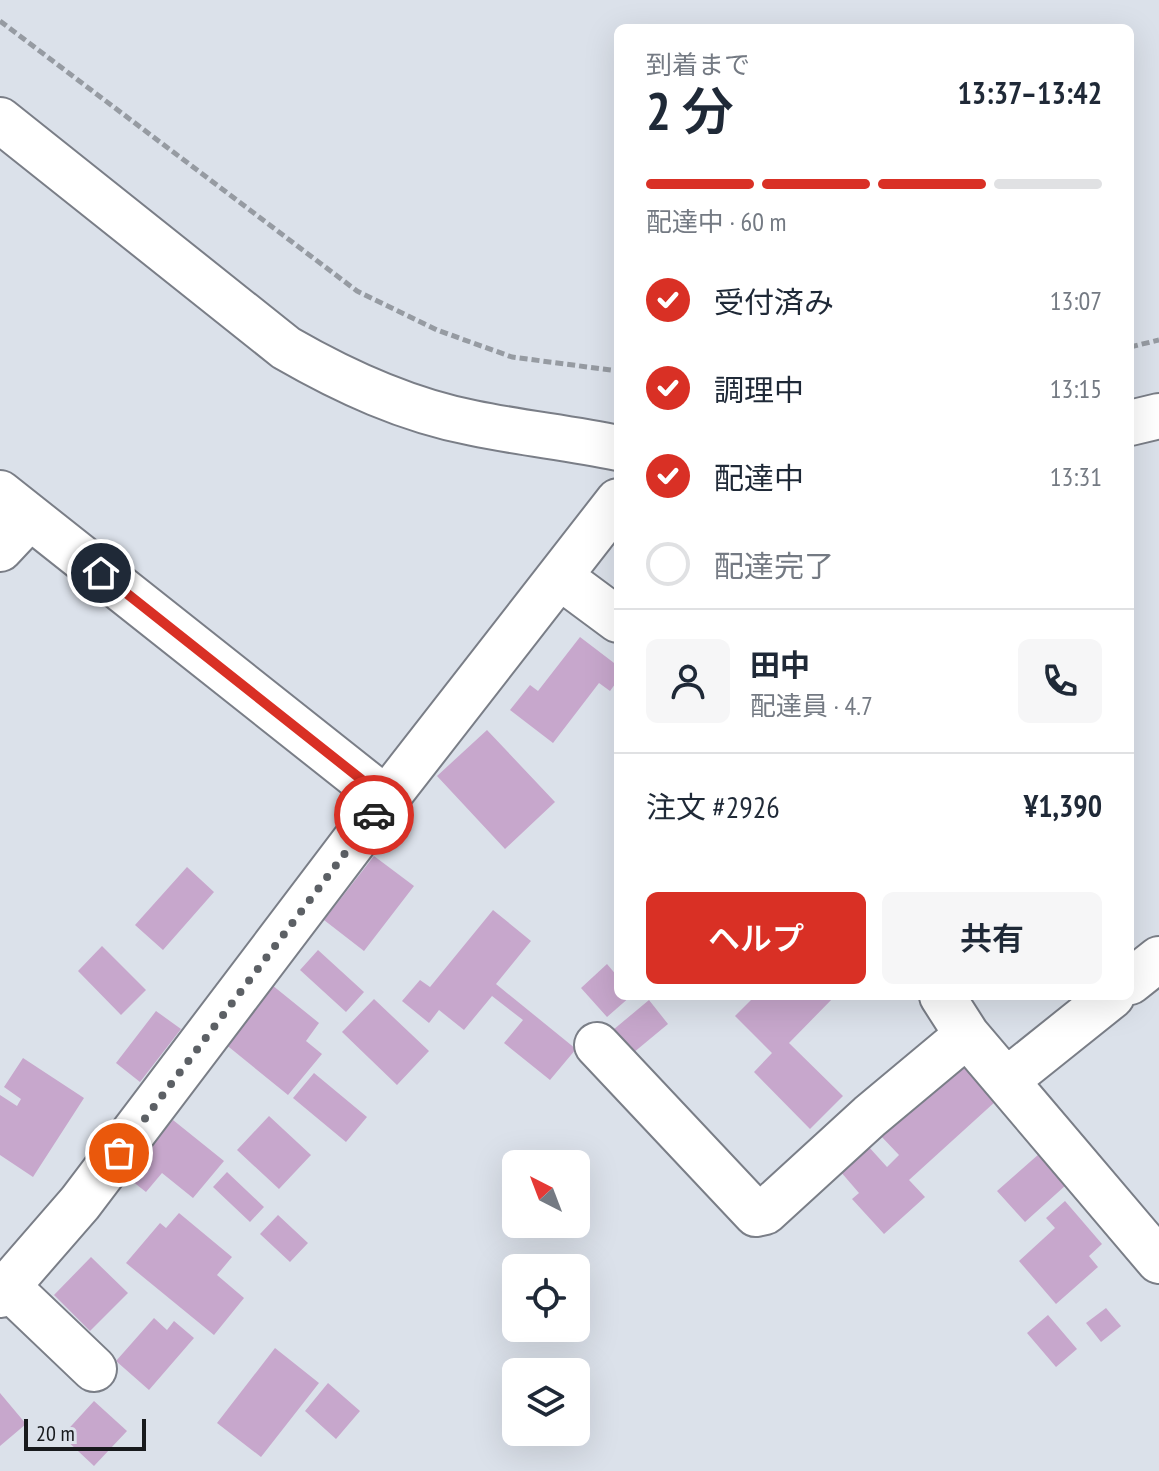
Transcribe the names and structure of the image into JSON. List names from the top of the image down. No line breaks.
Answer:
{"scale_bar":"20 m","north":"top left","page":{"heading":["2 分","到着まで","13:37–13:42"],"panel":["田中","配達員 · 4.7","注文 #2926","¥1,390"],"bar":"配達中 · 60 m","list":[["受付済み","13:07"],["調理中","13:15"],["配達中","13:31"],"配達完了"],"buttons":["ヘルプ","共有"],"scale":"20 m"}}
